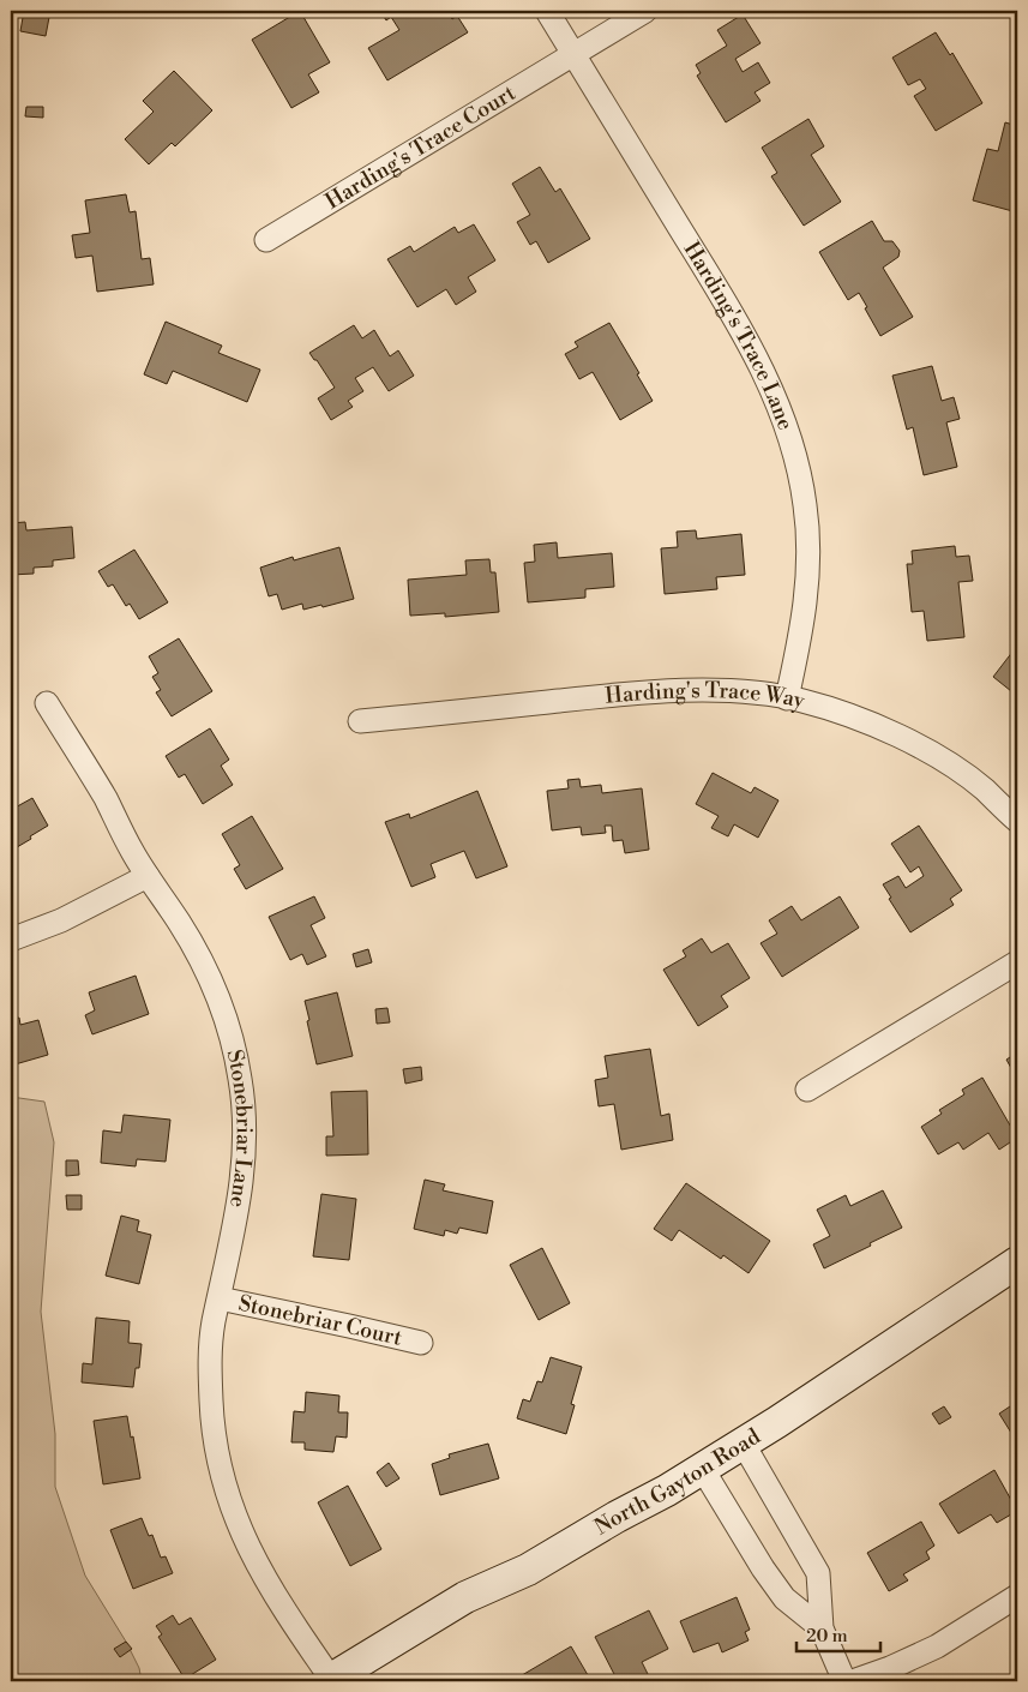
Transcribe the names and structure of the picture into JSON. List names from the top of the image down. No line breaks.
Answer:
{"streets":{"street":["Harding's Trace Court","Harding's Trace Lane","Harding's Trace Way","Stonebriar Lane","Stonebriar Court","North Gayton Road"]},"crossings":[["Harding's Trace Court","Harding's Trace Lane"],["Harding's Trace Lane","Harding's Trace Way"],["Stonebriar Lane","Stonebriar Court"],["Stonebriar Lane","North Gayton Road"]],"scale_bar":"20 m"}
